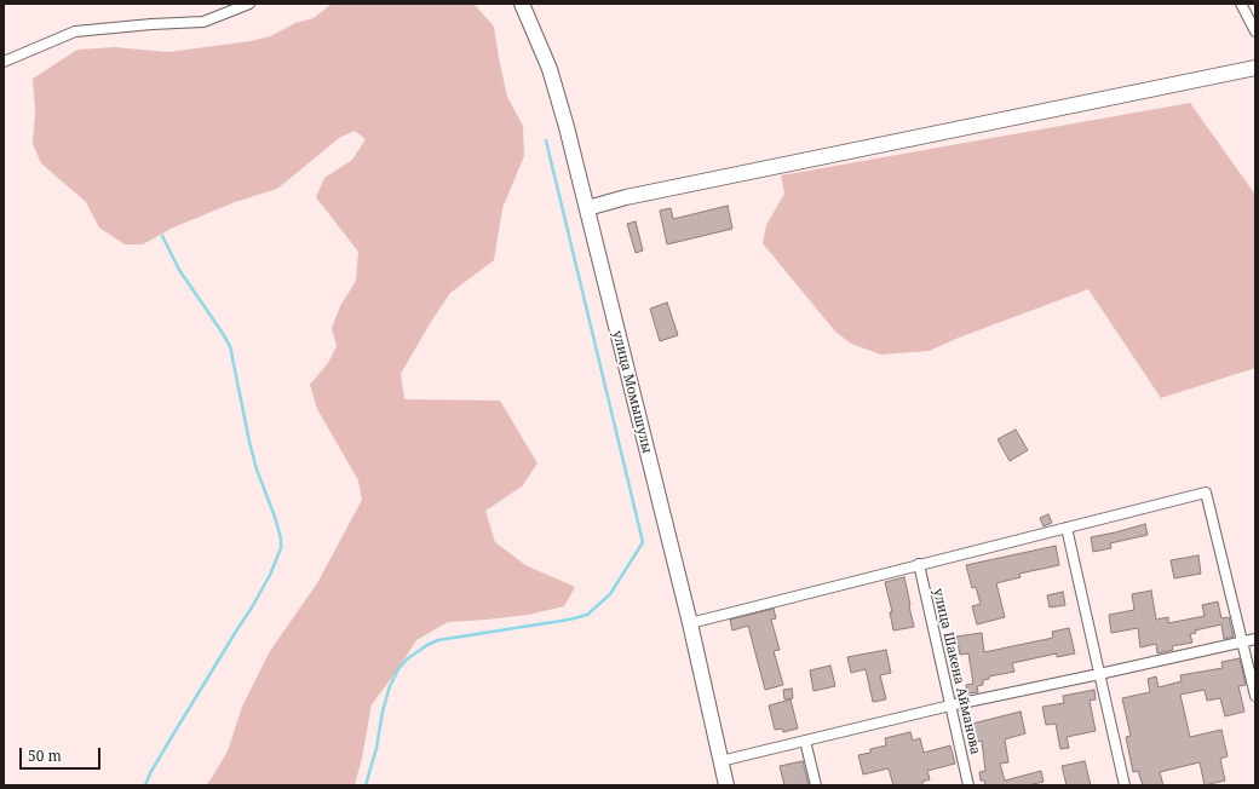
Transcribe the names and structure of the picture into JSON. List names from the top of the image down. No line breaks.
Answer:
{"streets":{"street":["улица Момышулы","улица Шакена Айманова"]},"scale_bar":"50 m"}
